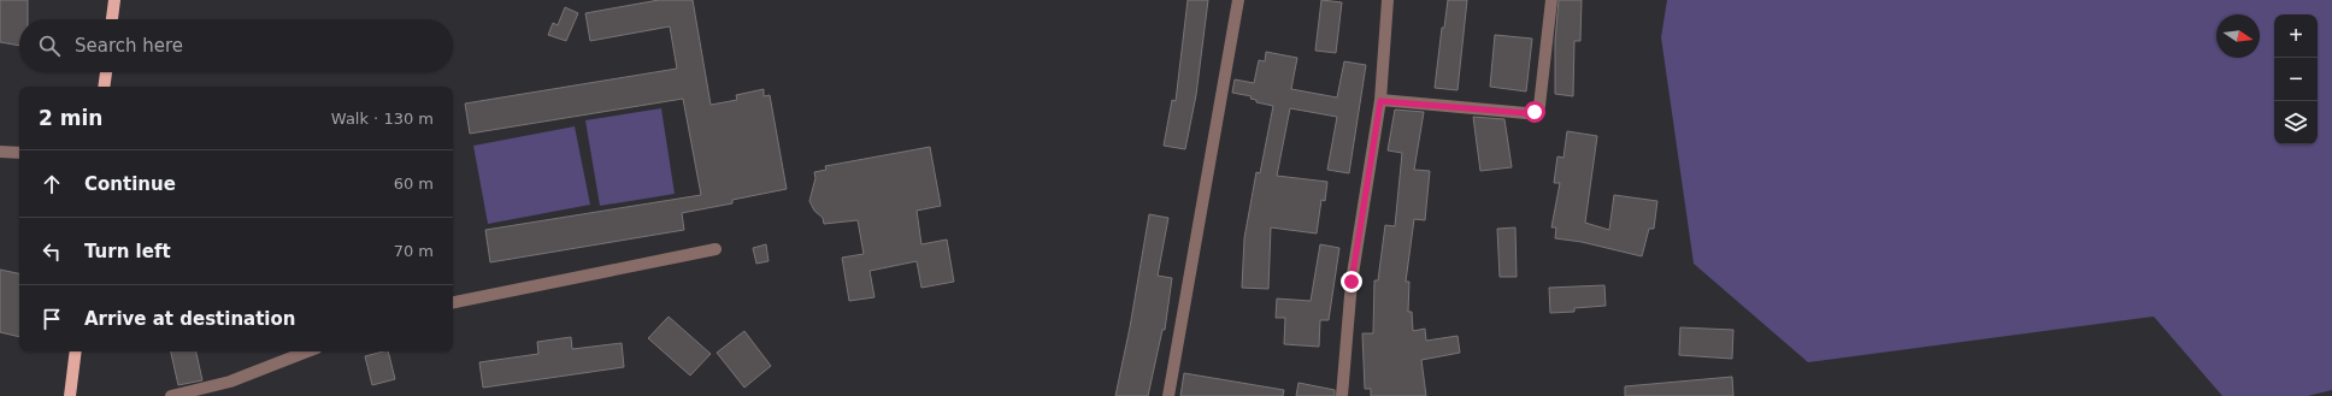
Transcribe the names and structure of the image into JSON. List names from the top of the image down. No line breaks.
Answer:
{"north":"right","page":{"map_buttons":["+","−"],"search":"Search here","heading":["2 min","Walk · 130 m"],"list":[["Continue","60 m"],["Turn left","70 m"],"Arrive at destination"]}}
